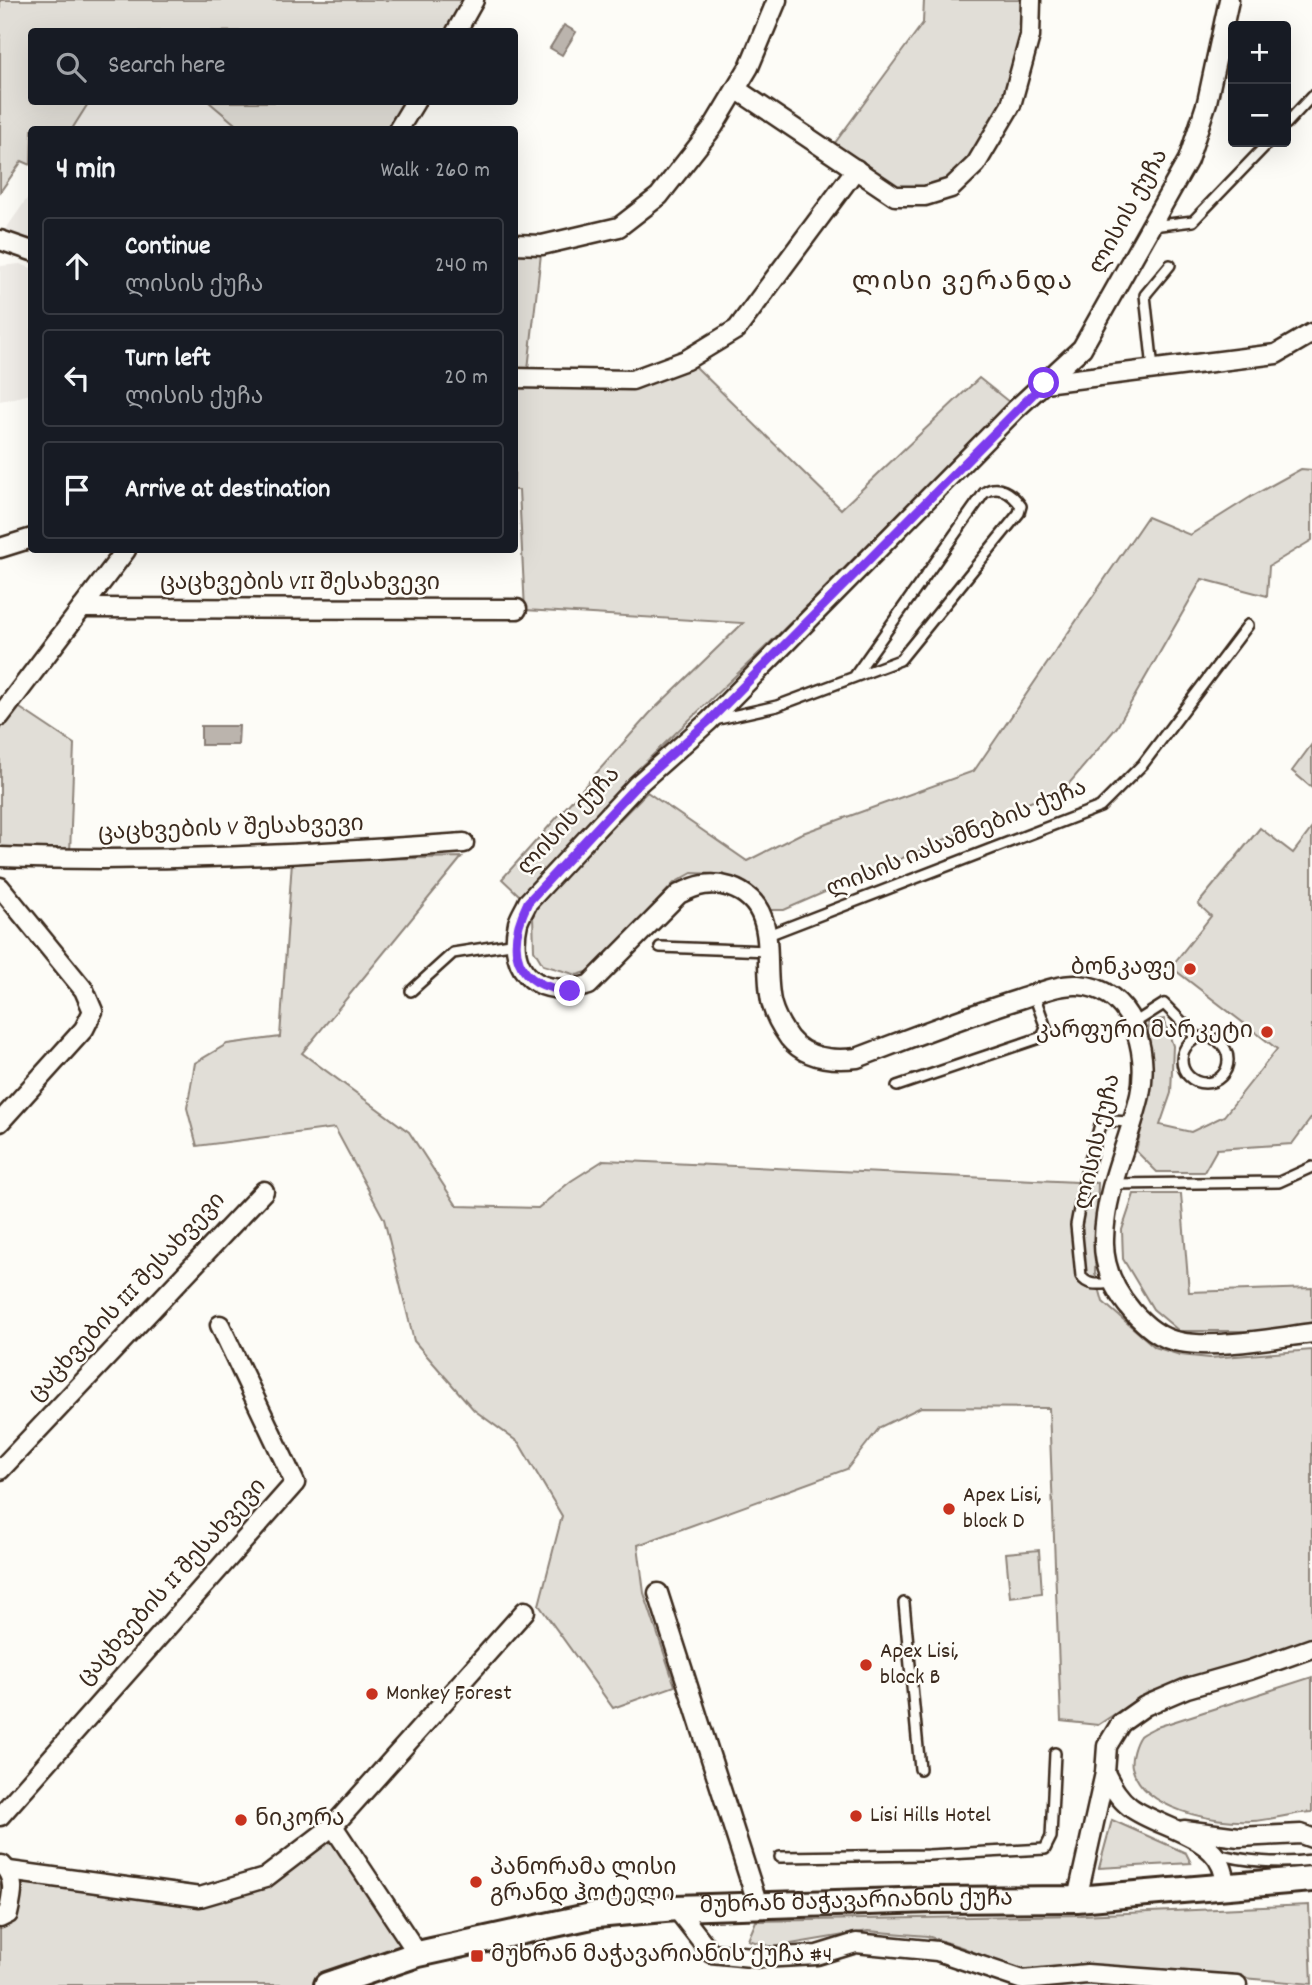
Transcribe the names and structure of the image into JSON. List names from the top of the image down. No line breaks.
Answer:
{"streets":{"main road":["მუხრან მაჭავარიანის ქუჩა"],"street":["ლისის ქუჩა","ცაცხვების VII შესახვევი","ცაცხვების V შესახვევი","ცაცხვების III შესახვევი","ცაცხვების II შესახვევი"],"lane":["ლისის იასამნების ქუჩა"]},"crossings":[["ლისის ქუჩა","ლისის იასამნების ქუჩა"]],"districts":["ლისი ვერანდა"],"places":{"other":["ბონკაფე","კარფური მარკეტი","Apex Lisi, block D","Apex Lisi, block B","Monkey Forest","Lisi Hills Hotel","ნიკორა","პანორამა ლისი გრანდ ჰოტელი"],"transit":["მუხრან მაჭავარიანის ქუჩა #4"]},"page":{"map_buttons":["+","−"],"search":"Search here","heading":["4 min","Walk · 260 m"],"list":[["Continue","ლისის ქუჩა","240 m"],["Turn left","ლისის ქუჩა","20 m"],"Arrive at destination"]}}
